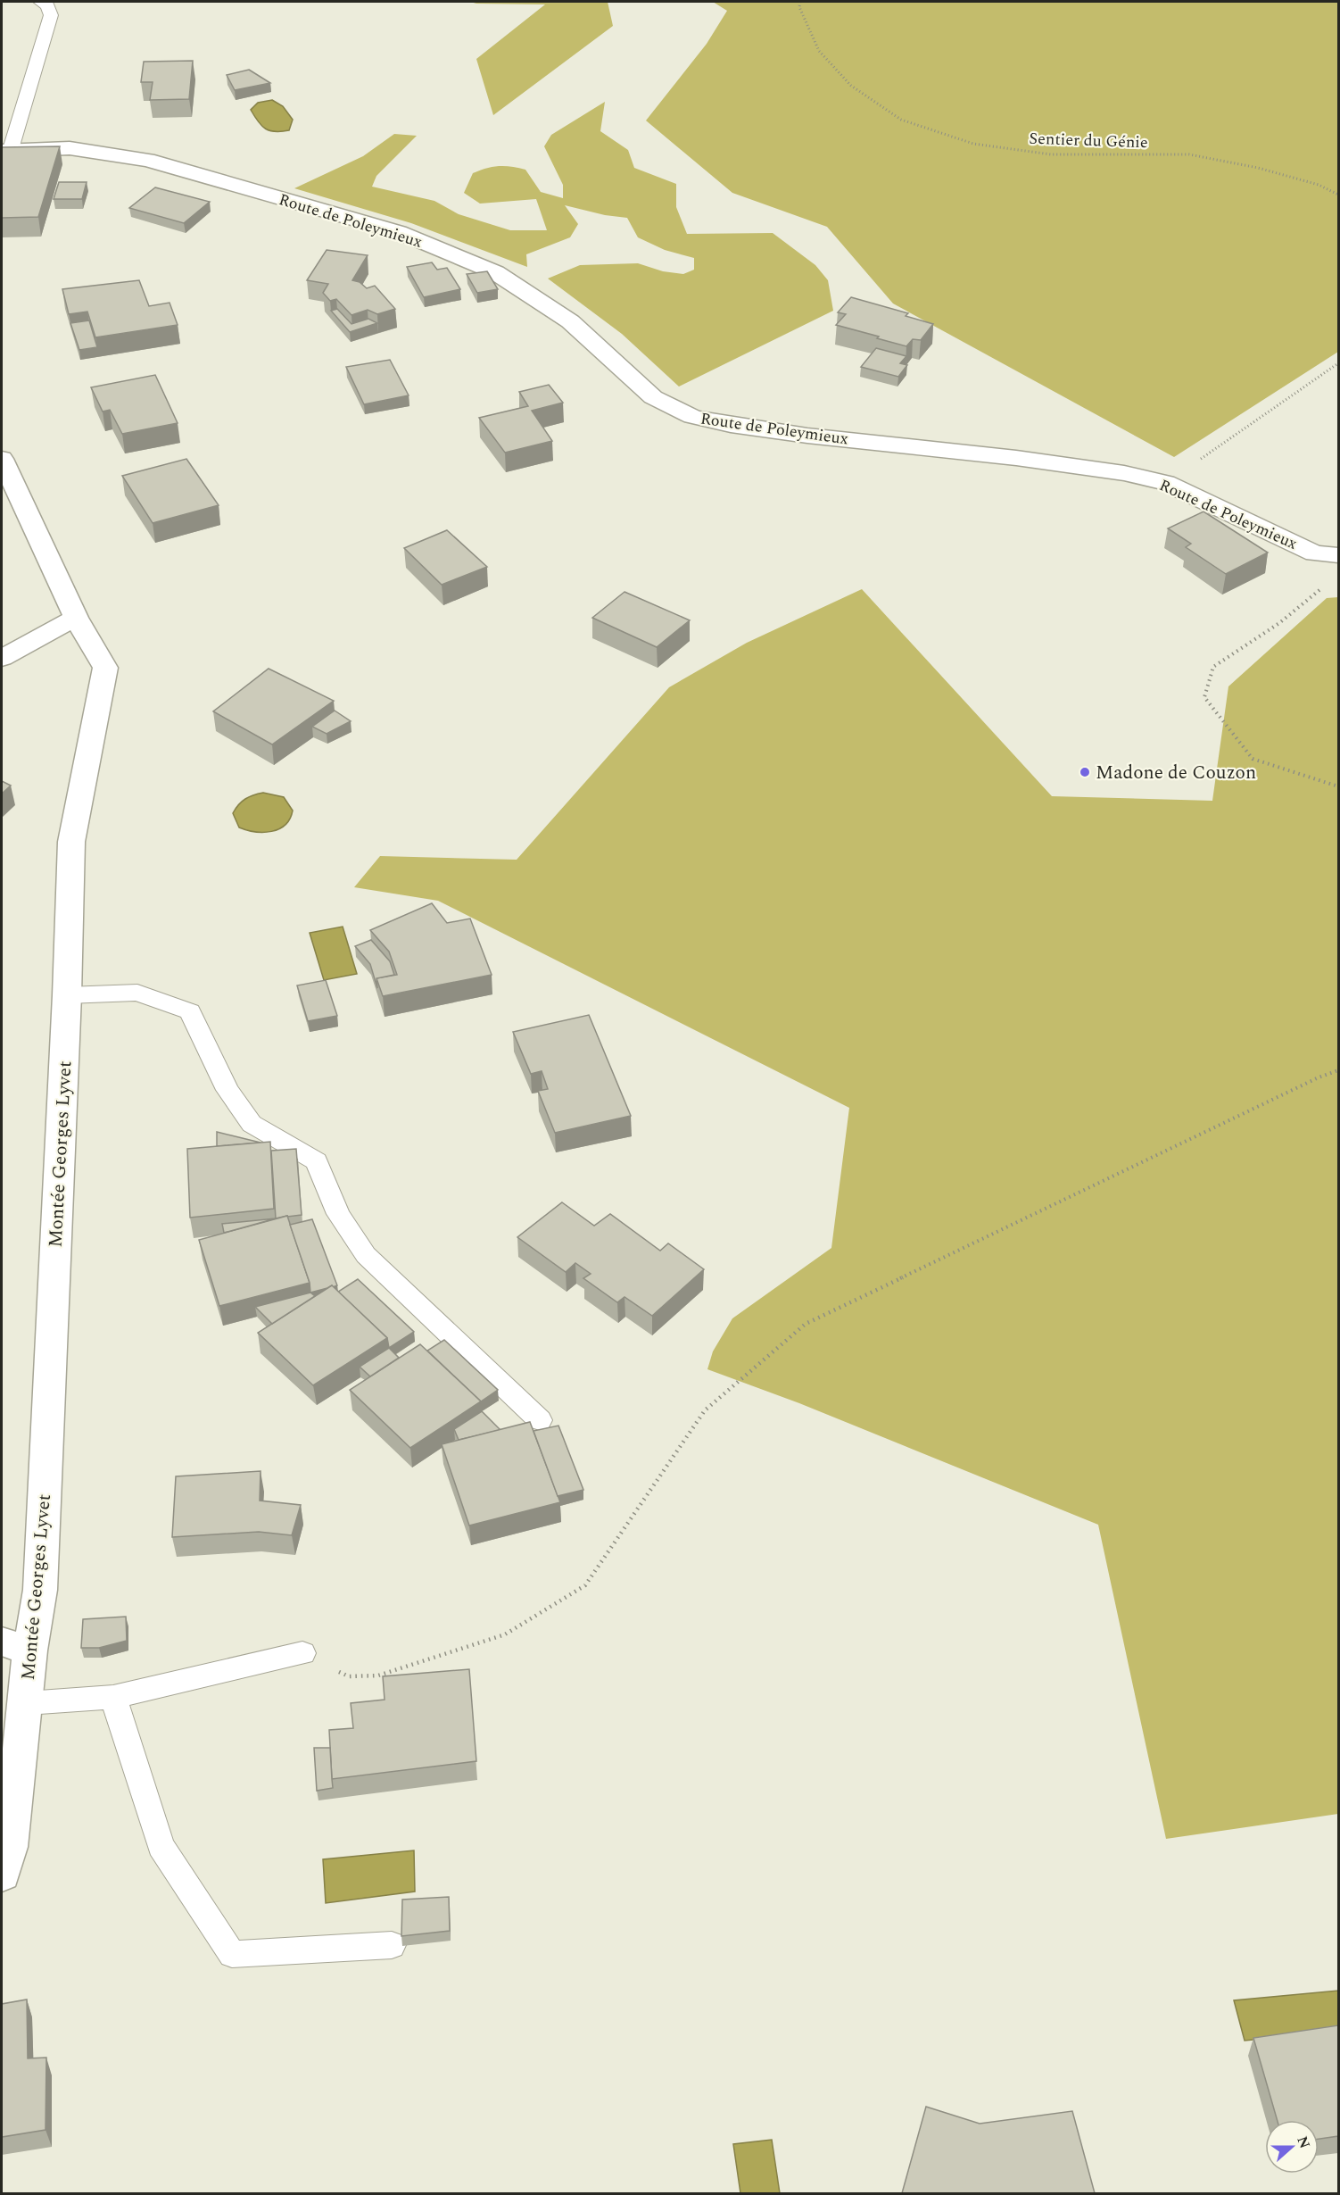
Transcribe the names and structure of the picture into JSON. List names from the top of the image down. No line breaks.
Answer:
{"streets":{"street":["Route de Poleymieux","Montée Georges Lyvet"],"path":["Sentier du Génie"]},"places":["Madone de Couzon"],"north":"right"}
